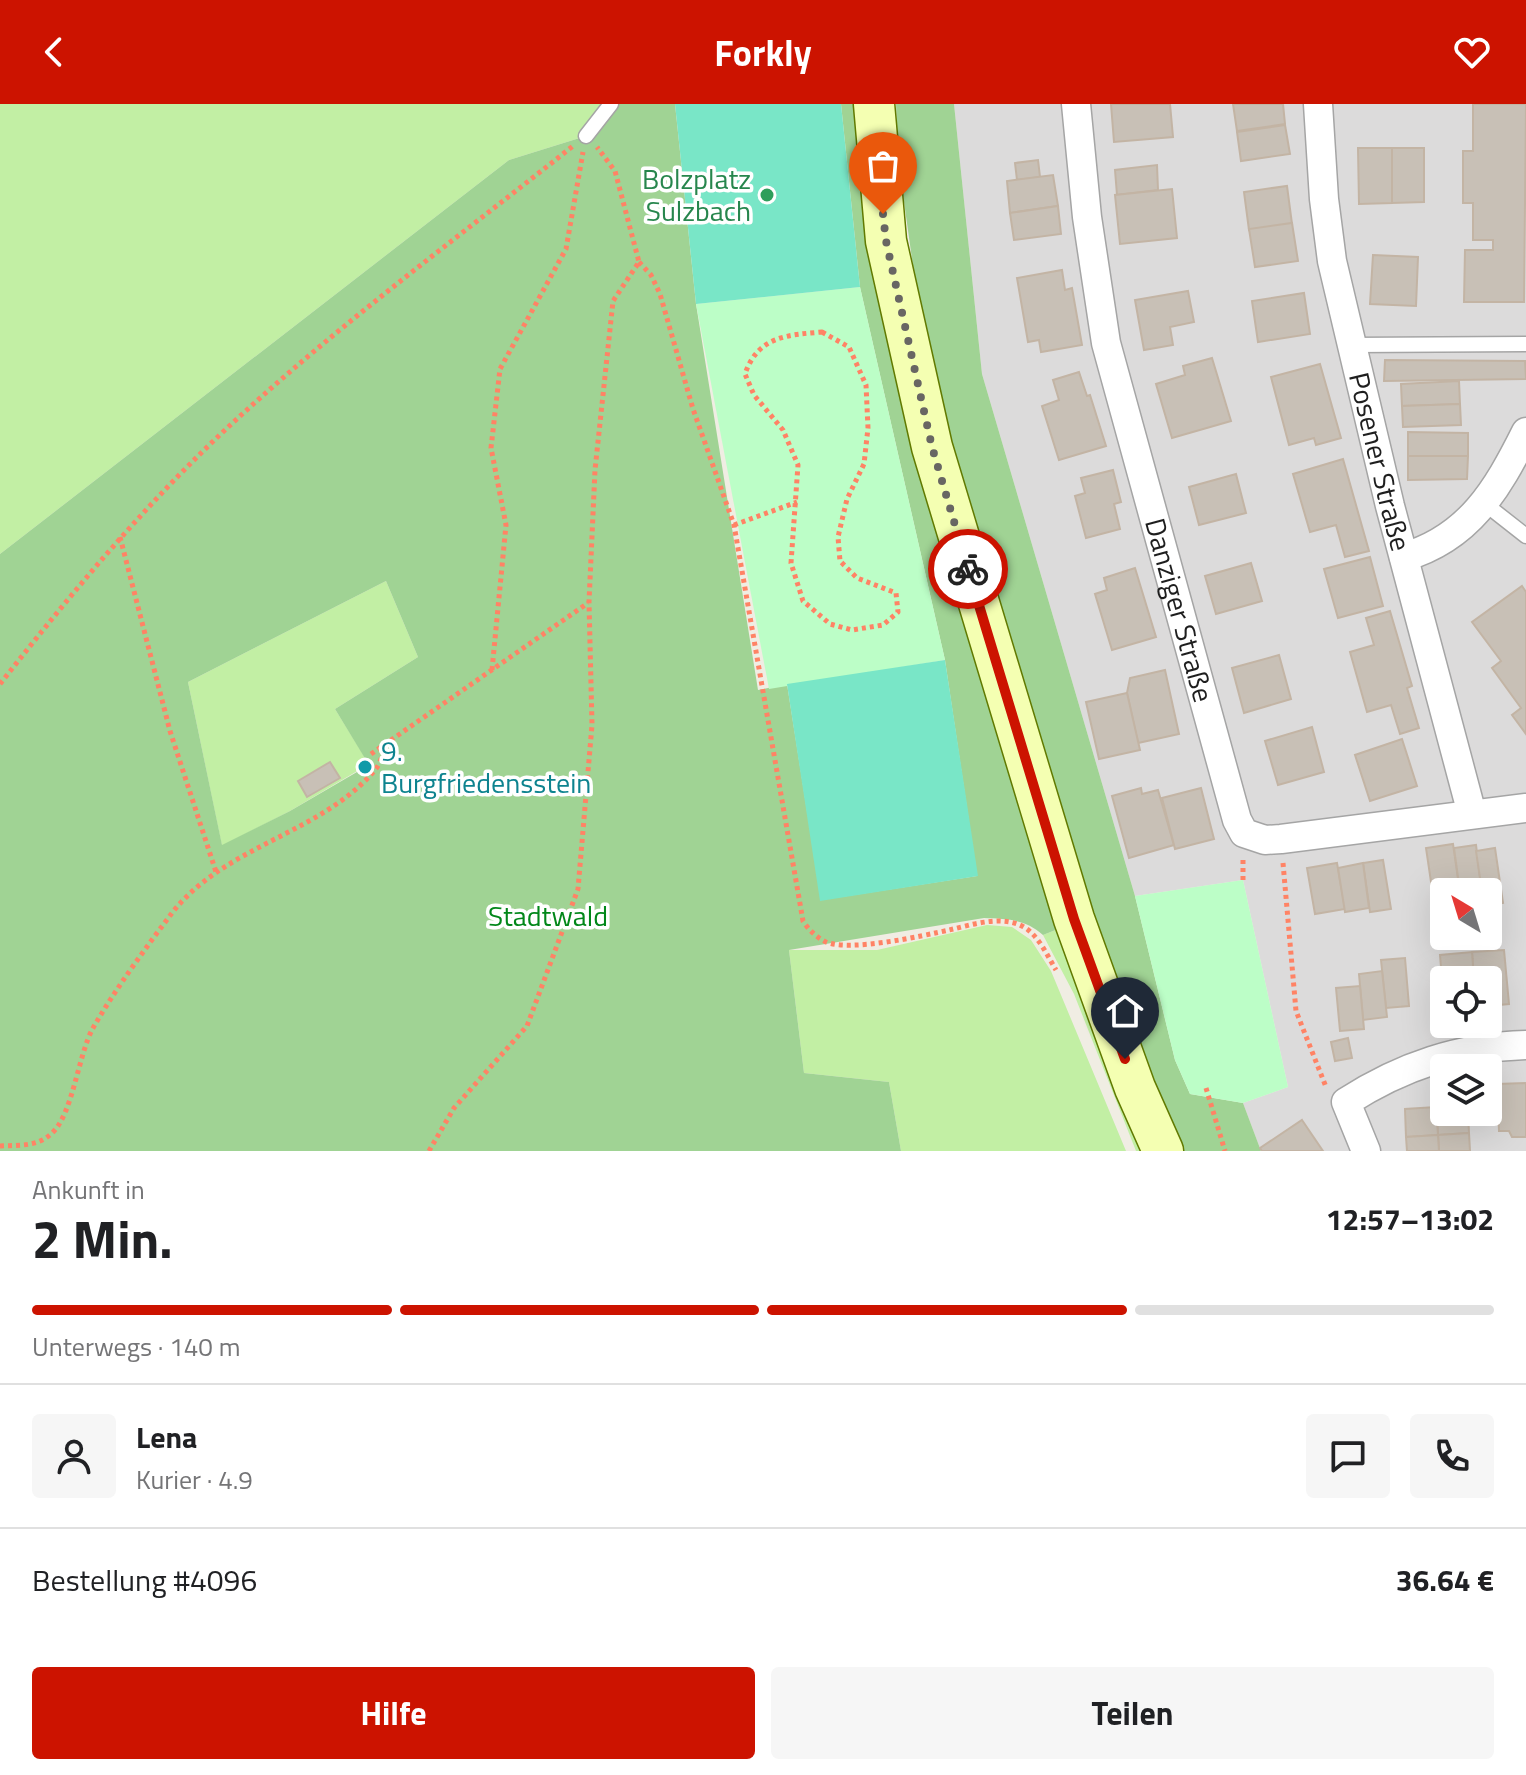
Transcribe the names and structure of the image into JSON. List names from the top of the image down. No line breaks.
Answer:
{"streets":{"street":["Posener Straße","Danziger Straße"]},"crossings":[["Posener Straße","Danziger Straße"]],"parks":["Stadtwald"],"places":["Bolzplatz Sulzbach","9. Burgfriedensstein"],"north":"top left","page":{"header":"Forkly","heading":["2 Min.","Ankunft in","12:57–13:02"],"panel":["Lena","Kurier · 4.9","Bestellung #4096","36.64 €"],"bar":"Unterwegs · 140 m","buttons":["Hilfe","Teilen"]}}
